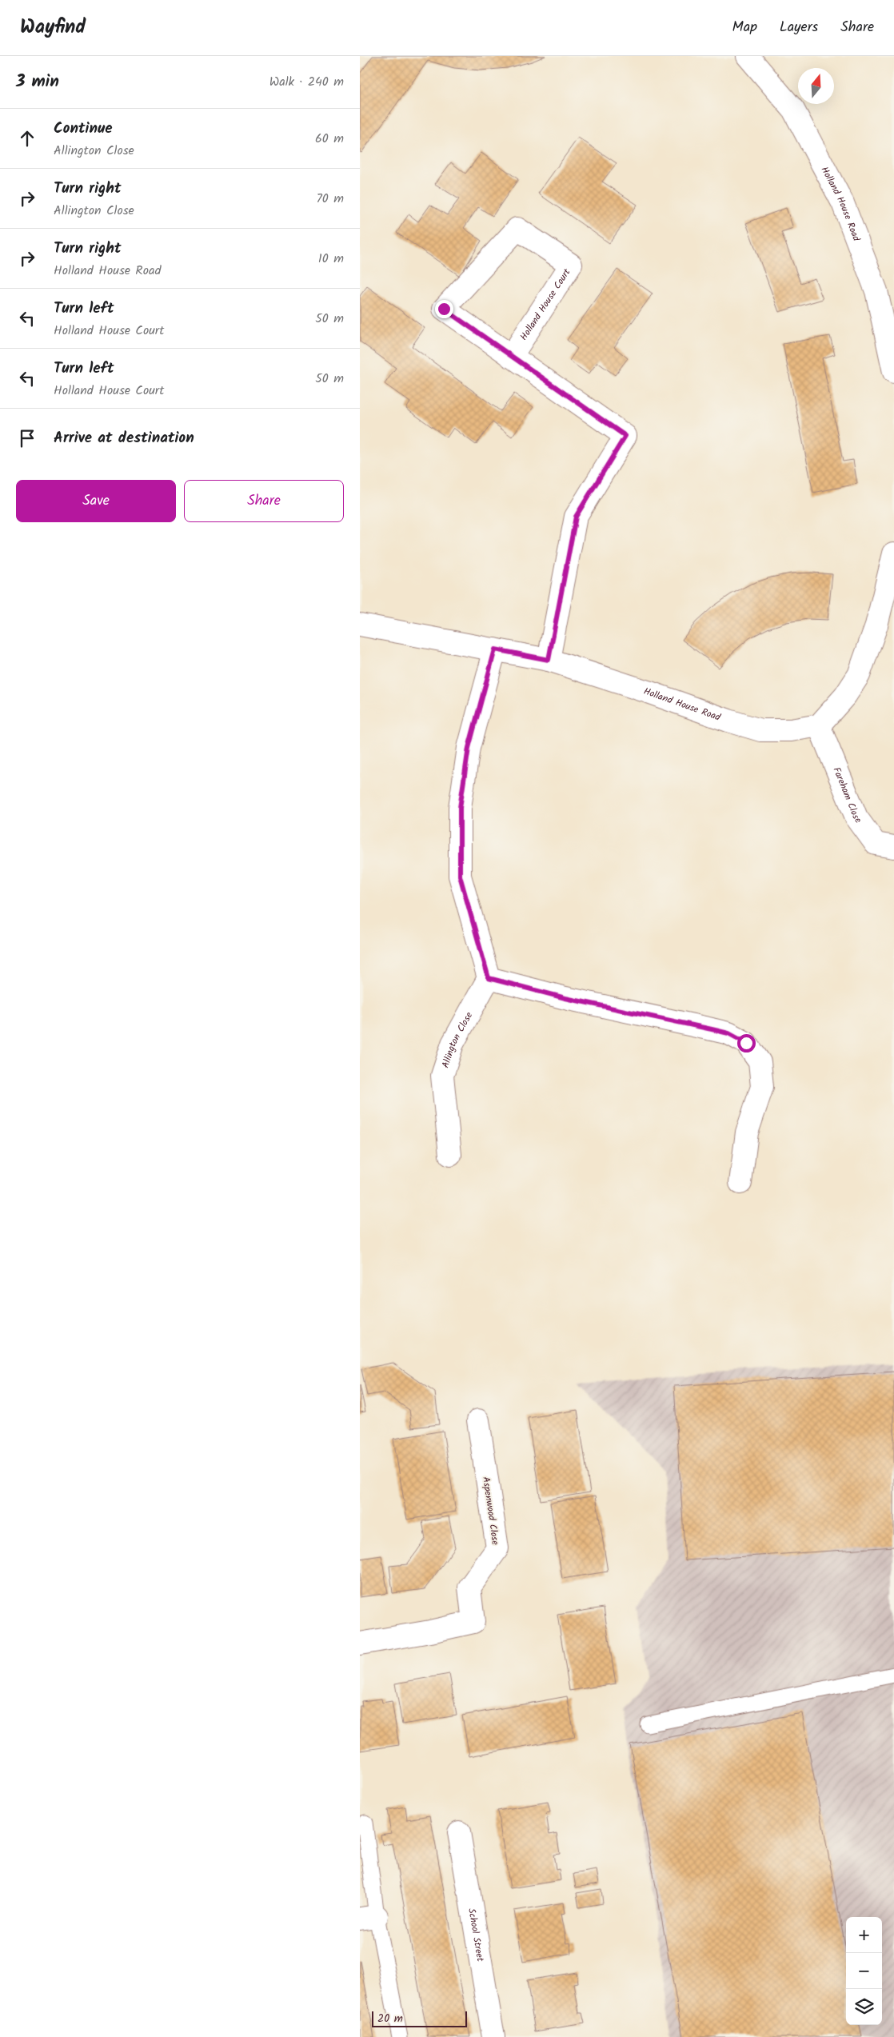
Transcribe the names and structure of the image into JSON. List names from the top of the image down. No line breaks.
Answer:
{"streets":{"street":["Holland House Road","Holland House Court","Fareham Close","Allington Close","Aspenwood Close","School Street"]},"crossings":[["Holland House Road","Holland House Court"],["Holland House Road","Fareham Close"]],"scale_bar":"20 m","north":"top","page":{"header":"Wayfind","nav":["Map","Layers","Share"],"heading":["3 min","Walk · 240 m"],"list":[["Continue","Allington Close","60 m"],["Turn right","Allington Close","70 m"],["Turn right","Holland House Road","10 m"],["Turn left","Holland House Court","50 m"],["Turn left","Holland House Court","50 m"],"Arrive at destination"],"buttons":["Save","Share"],"map_buttons":["+","−"],"scale":"20 m"}}
